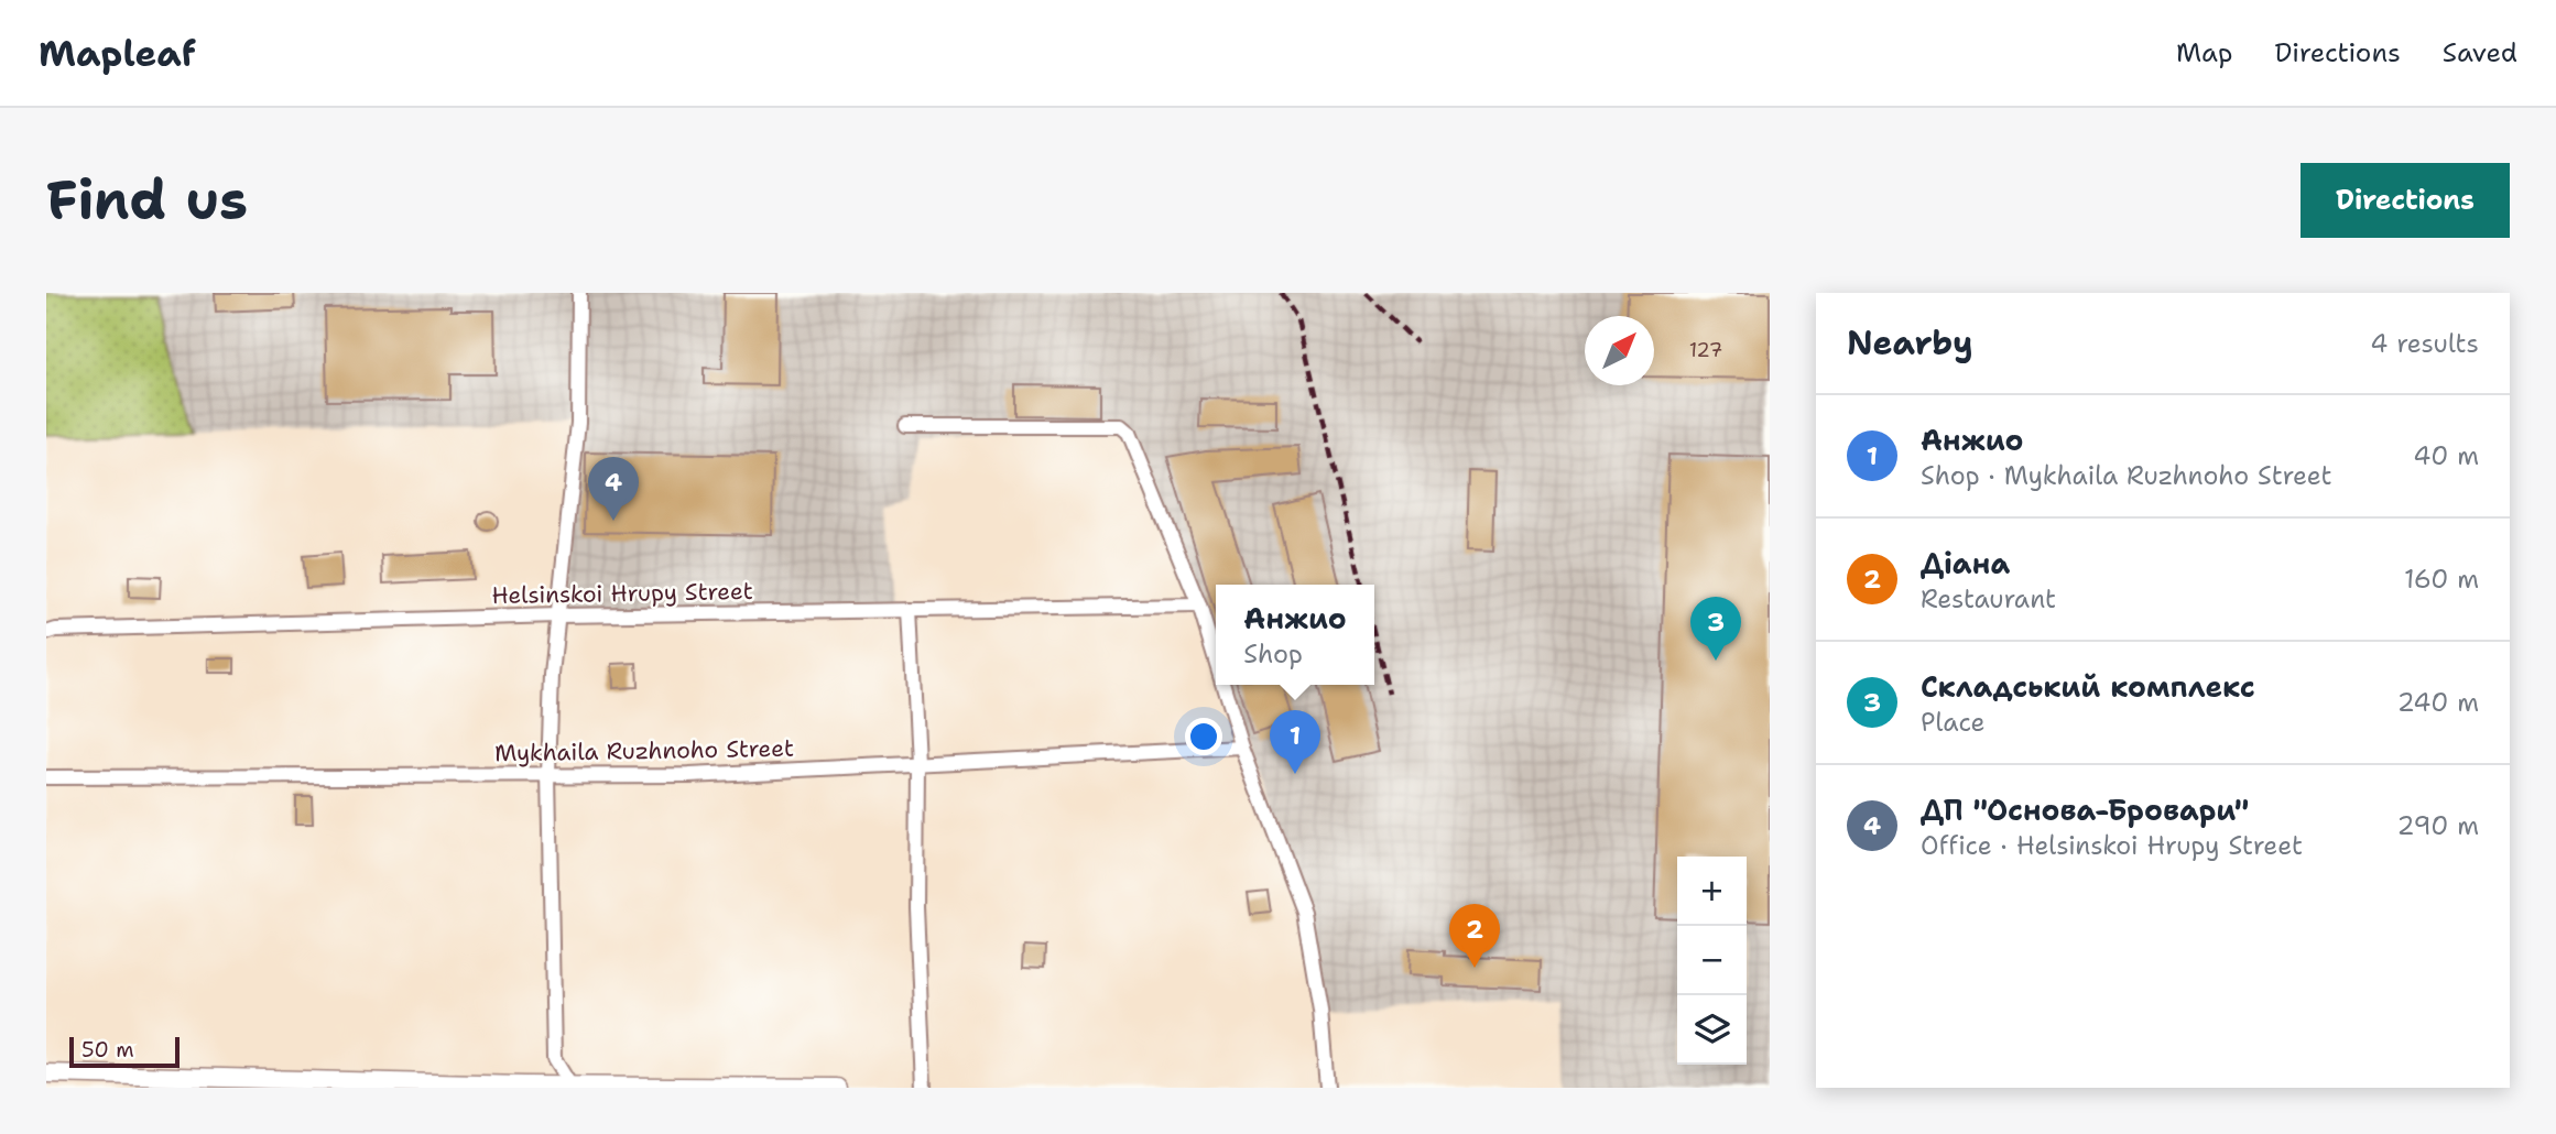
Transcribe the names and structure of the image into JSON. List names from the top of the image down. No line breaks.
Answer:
{"streets":{"street":["Helsinskoi Hrupy Street","Mykhaila Ruzhnoho Street"]},"house_numbers":["127"],"scale_bar":"50 m","north":"top right","page":{"header":"Mapleaf","nav":["Map","Directions","Saved"],"buttons":"Directions","title":"Find us","heading":["Nearby","4 results"],"list":[{"mark":"1","name":"Анжио","note":"Shop · Mykhaila Ruzhnoho Street","value":"40 m"},{"mark":"2","name":"Діана","note":"Restaurant","value":"160 m"},{"mark":"3","name":"Складський комплекс","note":"Place","value":"240 m"},{"mark":"4","name":"ДП \"Основа-Бровари\"","note":"Office · Helsinskoi Hrupy Street","value":"290 m"}],"pins":["4","3","1","2"],"popup":["Анжио","Shop"],"map_buttons":["+","−"],"scale":"50 m"}}
